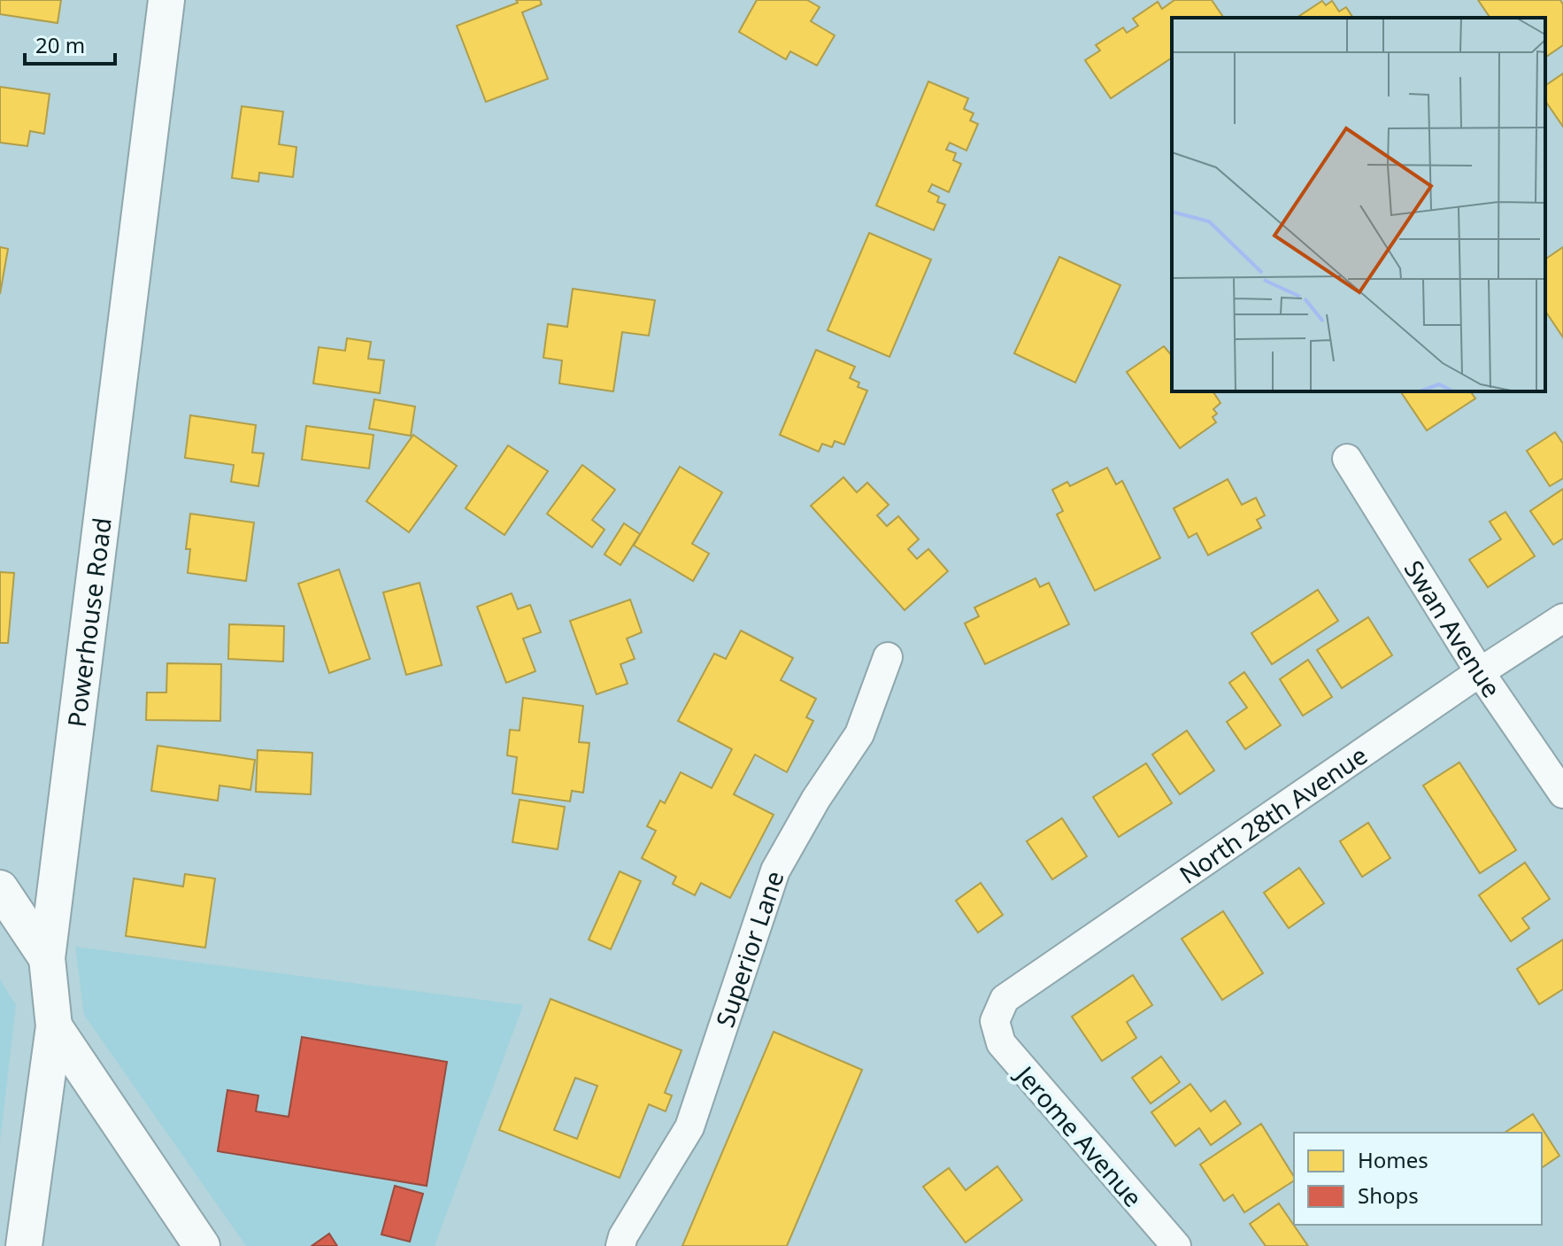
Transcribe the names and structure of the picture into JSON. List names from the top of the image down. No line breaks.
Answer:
{"streets":{"street":["Powerhouse Road","Swan Avenue","North 28th Avenue","Superior Lane","Jerome Avenue"]},"crossings":[["Swan Avenue","North 28th Avenue"],["North 28th Avenue","Jerome Avenue"]],"legend":["Homes","Shops"],"scale_bar":"20 m"}
